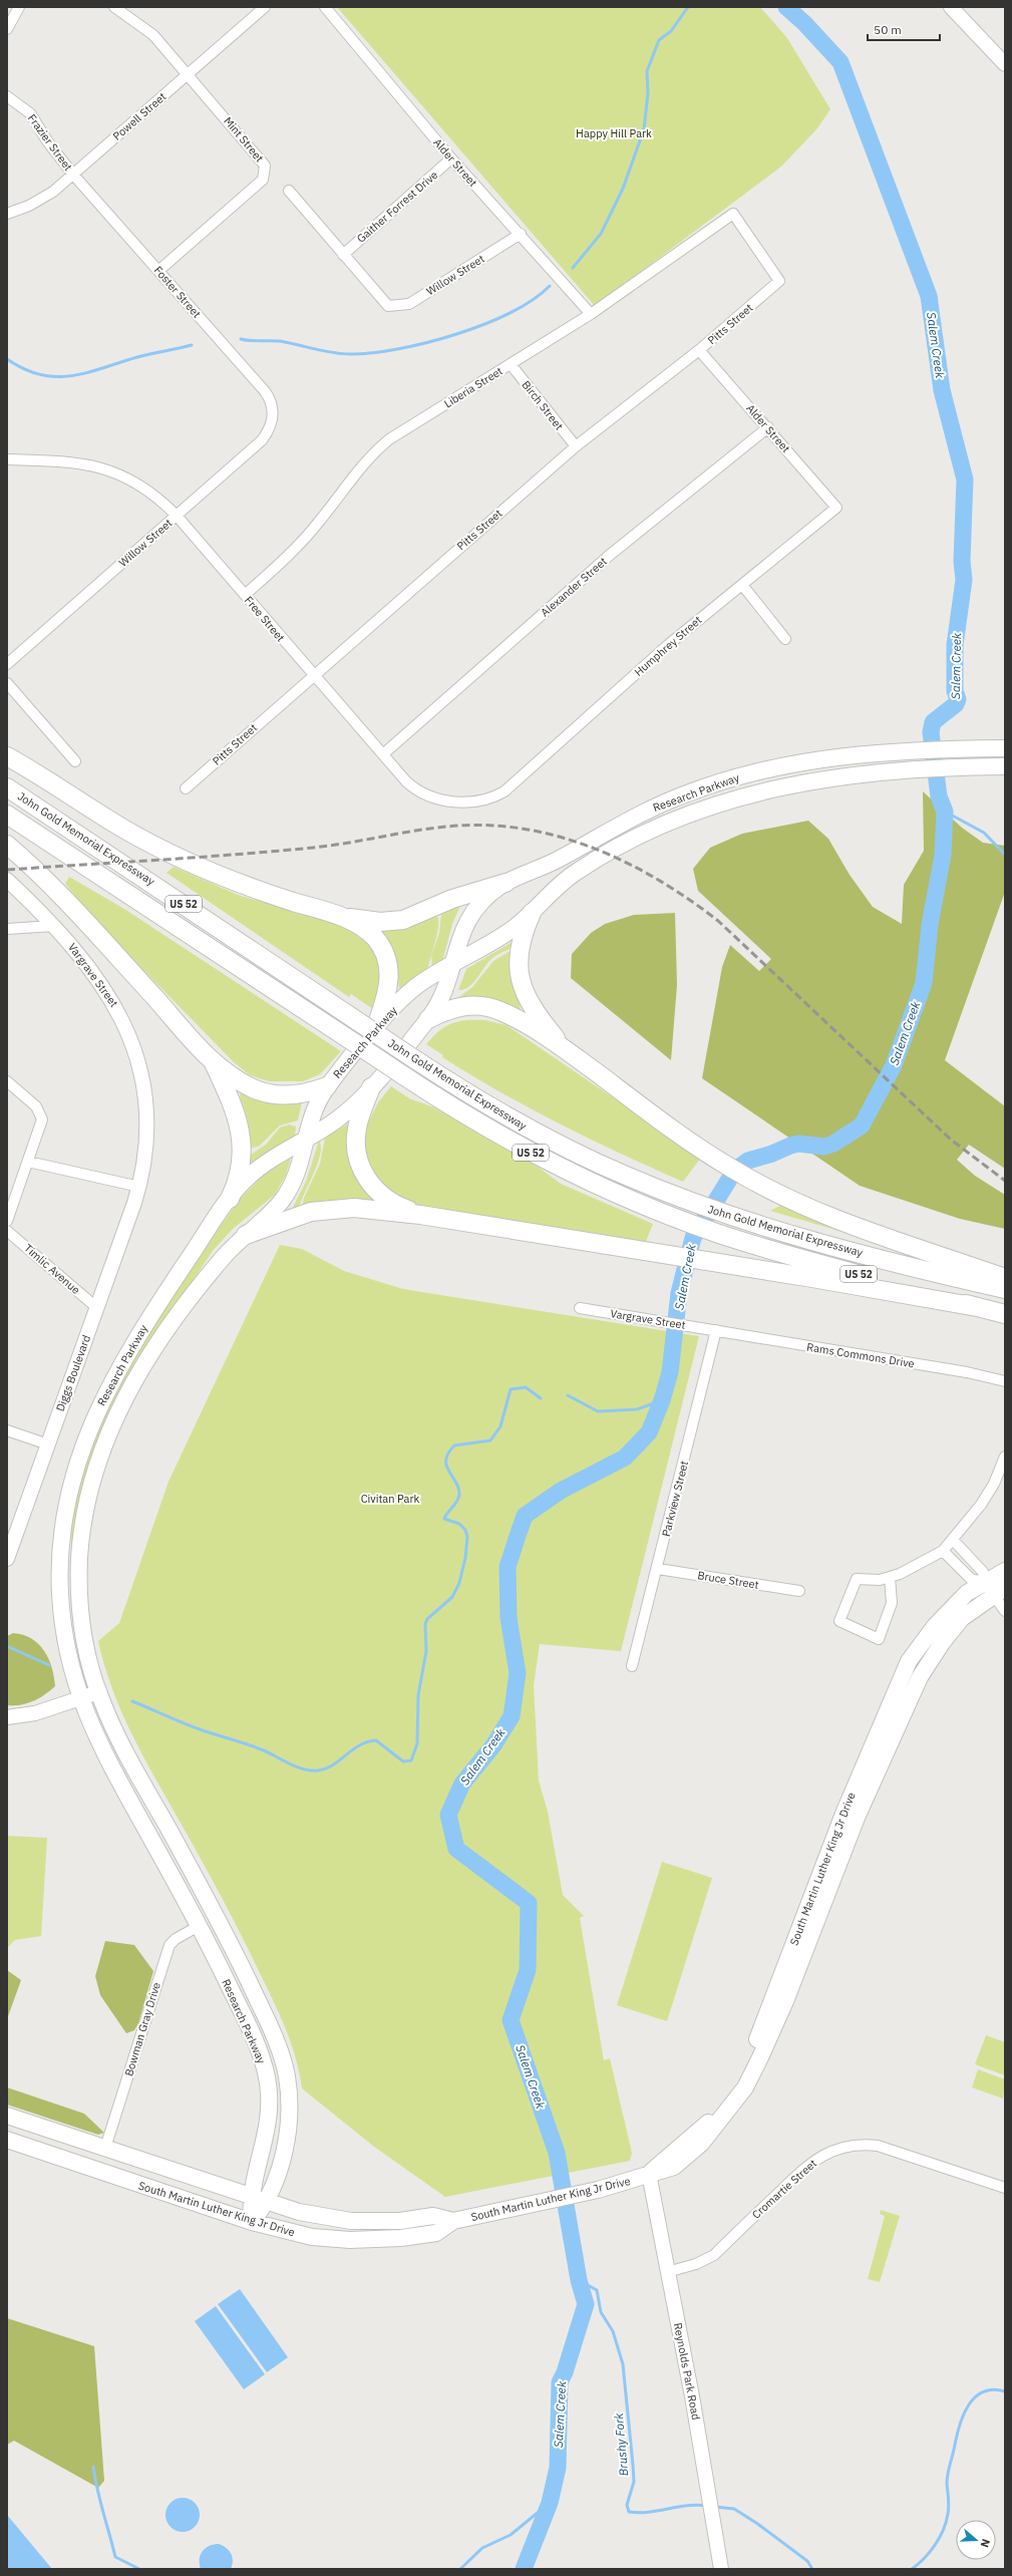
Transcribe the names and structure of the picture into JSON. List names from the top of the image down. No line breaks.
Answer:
{"streets":{"highway":["John Gold Memorial Expressway","US 52"],"main road":["Research Parkway","South Martin Luther King Jr Drive"],"street":["Powell Street","Mint Street","Frazier Street","Alder Street","Gaither Forrest Drive","Willow Street","Foster Street","Pitts Street","Liberia Street","Birch Street","Alexander Street","Free Street","Humphrey Street","Vargrave Street","Timlic Avenue","Rams Commons Drive","Diggs Boulevard","Parkview Street","Bruce Street","Bowman Gray Drive","Cromartie Street","Reynolds Park Road"]},"crossings":[["Powell Street","Mint Street"],["Powell Street","Frazier Street"],["Powell Street","Foster Street"],["Mint Street","Foster Street"],["Frazier Street","Foster Street"],["Alder Street","Gaither Forrest Drive"],["Alder Street","Willow Street"],["Alder Street","Pitts Street"],["Alder Street","Liberia Street"],["Alder Street","Alexander Street"],["Alder Street","Humphrey Street"],["Gaither Forrest Drive","Willow Street"],["Willow Street","Foster Street"],["Willow Street","Free Street"],["Pitts Street","Liberia Street"],["Pitts Street","Birch Street"],["Pitts Street","Free Street"],["Liberia Street","Birch Street"],["Liberia Street","Free Street"],["Alexander Street","Free Street"],["Free Street","Humphrey Street"],["Research Parkway","John Gold Memorial Expressway"],["Research Parkway","South Martin Luther King Jr Drive"],["Research Parkway","Bowman Gray Drive"],["Vargrave Street","Rams Commons Drive"],["Vargrave Street","Diggs Boulevard"],["Vargrave Street","Parkview Street"],["Timlic Avenue","Diggs Boulevard"],["Rams Commons Drive","Parkview Street"],["Parkview Street","Bruce Street"],["South Martin Luther King Jr Drive","Bowman Gray Drive"],["South Martin Luther King Jr Drive","Reynolds Park Road"],["Cromartie Street","Reynolds Park Road"]],"water":["Salem Creek","Brushy Fork"],"parks":["Happy Hill Park","Civitan Park"],"scale_bar":"50 m","north":"right"}
